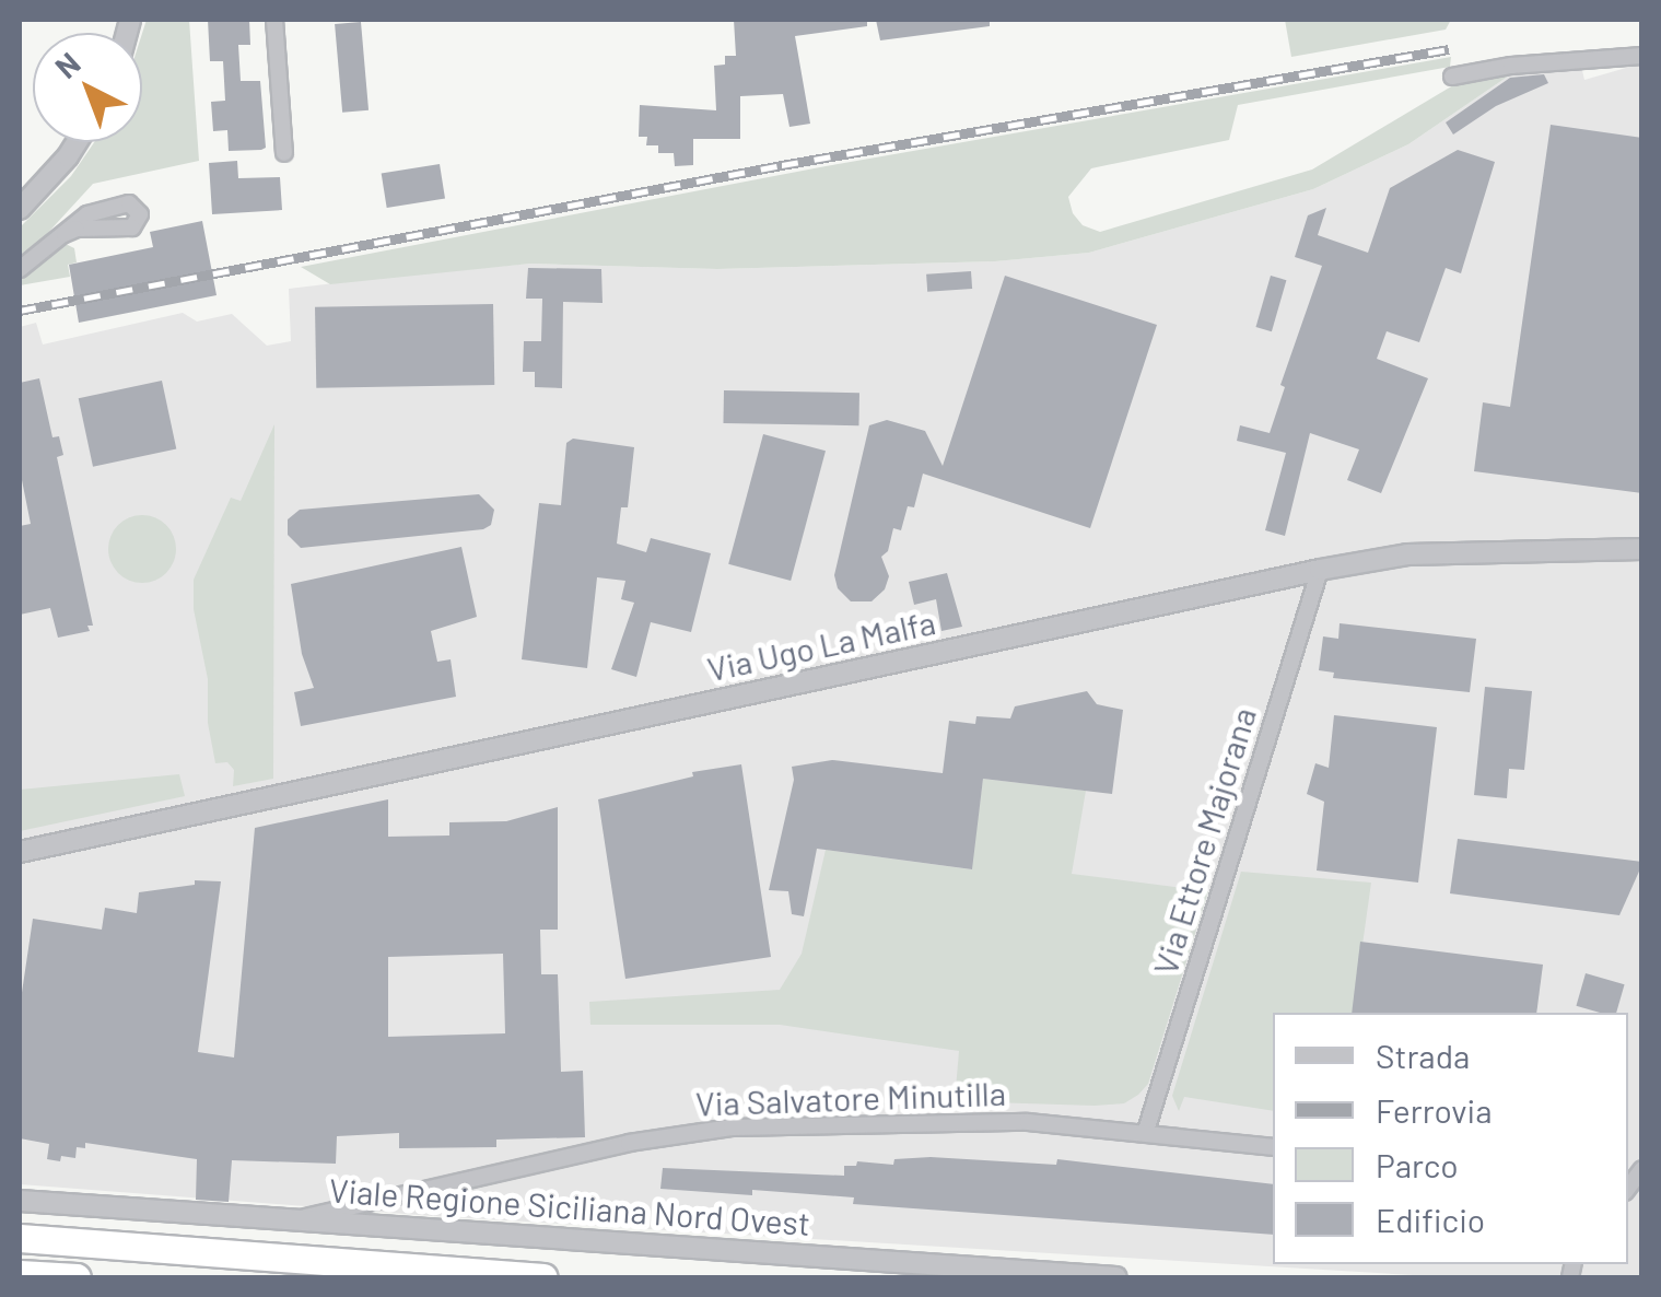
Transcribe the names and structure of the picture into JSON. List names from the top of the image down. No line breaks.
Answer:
{"streets":{"street":["Via Ugo La Malfa","Via Ettore Majorana","Via Salvatore Minutilla","Viale Regione Siciliana Nord Ovest"]},"crossings":[["Via Ugo La Malfa","Via Ettore Majorana"],["Via Ettore Majorana","Via Salvatore Minutilla"],["Via Salvatore Minutilla","Viale Regione Siciliana Nord Ovest"]],"legend":["Strada","Ferrovia","Parco","Edificio"],"north":"top left"}
